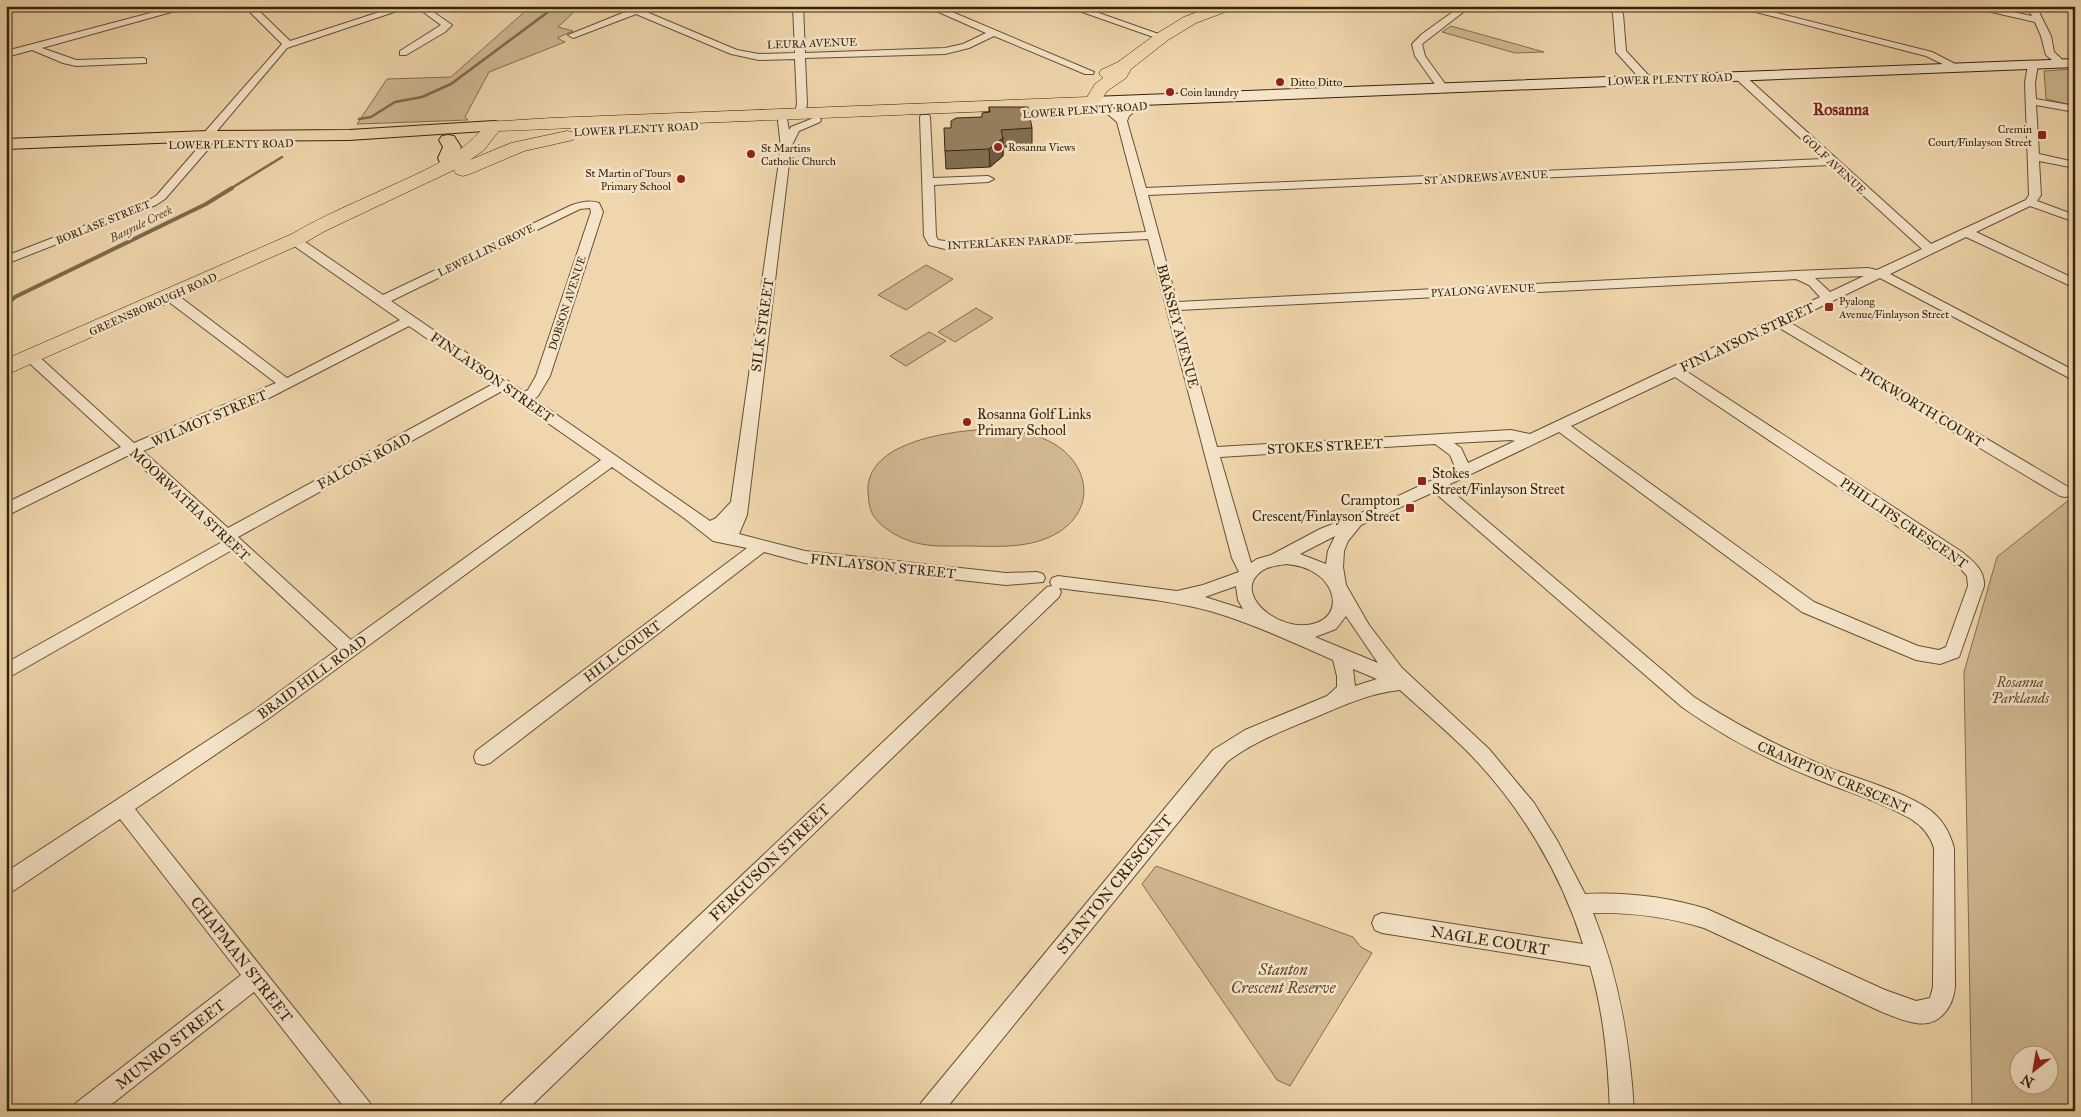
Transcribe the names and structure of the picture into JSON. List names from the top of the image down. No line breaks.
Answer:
{"streets":{"highway":["LOWER PLENTY ROAD","GREENSBOROUGH ROAD"],"street":["LEURA AVENUE","GOLF AVENUE","ST ANDREWS AVENUE","BORLASE STREET","INTERLAKEN PARADE","LEWELLIN GROVE","PYALONG AVENUE","DOBSON AVENUE","SILK STREET","BRASSEY AVENUE","FINLAYSON STREET","PICKWORTH COURT","WILMOT STREET","STOKES STREET","FALCON ROAD","MOORWATHA STREET","PHILLIPS CRESCENT","HILL COURT","BRAID HILL ROAD","CRAMPTON CRESCENT","FERGUSON STREET","STANTON CRESCENT","NAGLE COURT","CHAPMAN STREET","MUNRO STREET"]},"crossings":[["LOWER PLENTY ROAD","GOLF AVENUE"],["LOWER PLENTY ROAD","BORLASE STREET"],["LOWER PLENTY ROAD","INTERLAKEN PARADE"],["LOWER PLENTY ROAD","GREENSBOROUGH ROAD"],["LOWER PLENTY ROAD","SILK STREET"],["GOLF AVENUE","ST ANDREWS AVENUE"],["GOLF AVENUE","FINLAYSON STREET"],["ST ANDREWS AVENUE","BRASSEY AVENUE"],["INTERLAKEN PARADE","BRASSEY AVENUE"],["LEWELLIN GROVE","DOBSON AVENUE"],["LEWELLIN GROVE","FINLAYSON STREET"],["PYALONG AVENUE","BRASSEY AVENUE"],["PYALONG AVENUE","FINLAYSON STREET"],["DOBSON AVENUE","FINLAYSON STREET"],["GREENSBOROUGH ROAD","FINLAYSON STREET"],["GREENSBOROUGH ROAD","MOORWATHA STREET"],["SILK STREET","FINLAYSON STREET"],["BRASSEY AVENUE","FINLAYSON STREET"],["BRASSEY AVENUE","STOKES STREET"],["FINLAYSON STREET","PICKWORTH COURT"],["FINLAYSON STREET","WILMOT STREET"],["FINLAYSON STREET","STOKES STREET"],["FINLAYSON STREET","FALCON ROAD"],["FINLAYSON STREET","PHILLIPS CRESCENT"],["FINLAYSON STREET","HILL COURT"],["FINLAYSON STREET","BRAID HILL ROAD"],["FINLAYSON STREET","CRAMPTON CRESCENT"],["FINLAYSON STREET","FERGUSON STREET"],["WILMOT STREET","MOORWATHA STREET"],["FALCON ROAD","MOORWATHA STREET"],["MOORWATHA STREET","BRAID HILL ROAD"],["BRAID HILL ROAD","CHAPMAN STREET"],["CHAPMAN STREET","MUNRO STREET"]],"districts":["Rosanna"],"water":["Banyule Creek"],"parks":["Rosanna Parklands","Stanton Crescent Reserve"],"places":{"other":["Ditto Ditto","Coin laundry","Rosanna Views","St Martins Catholic Church","St Martin of Tours Primary School","Rosanna Golf Links Primary School"],"transit":["Cremin Court/Finlayson Street","Pyalong Avenue/Finlayson Street","Stokes Street/Finlayson Street","Crampton Crescent/Finlayson Street"]},"north":"bottom left"}
